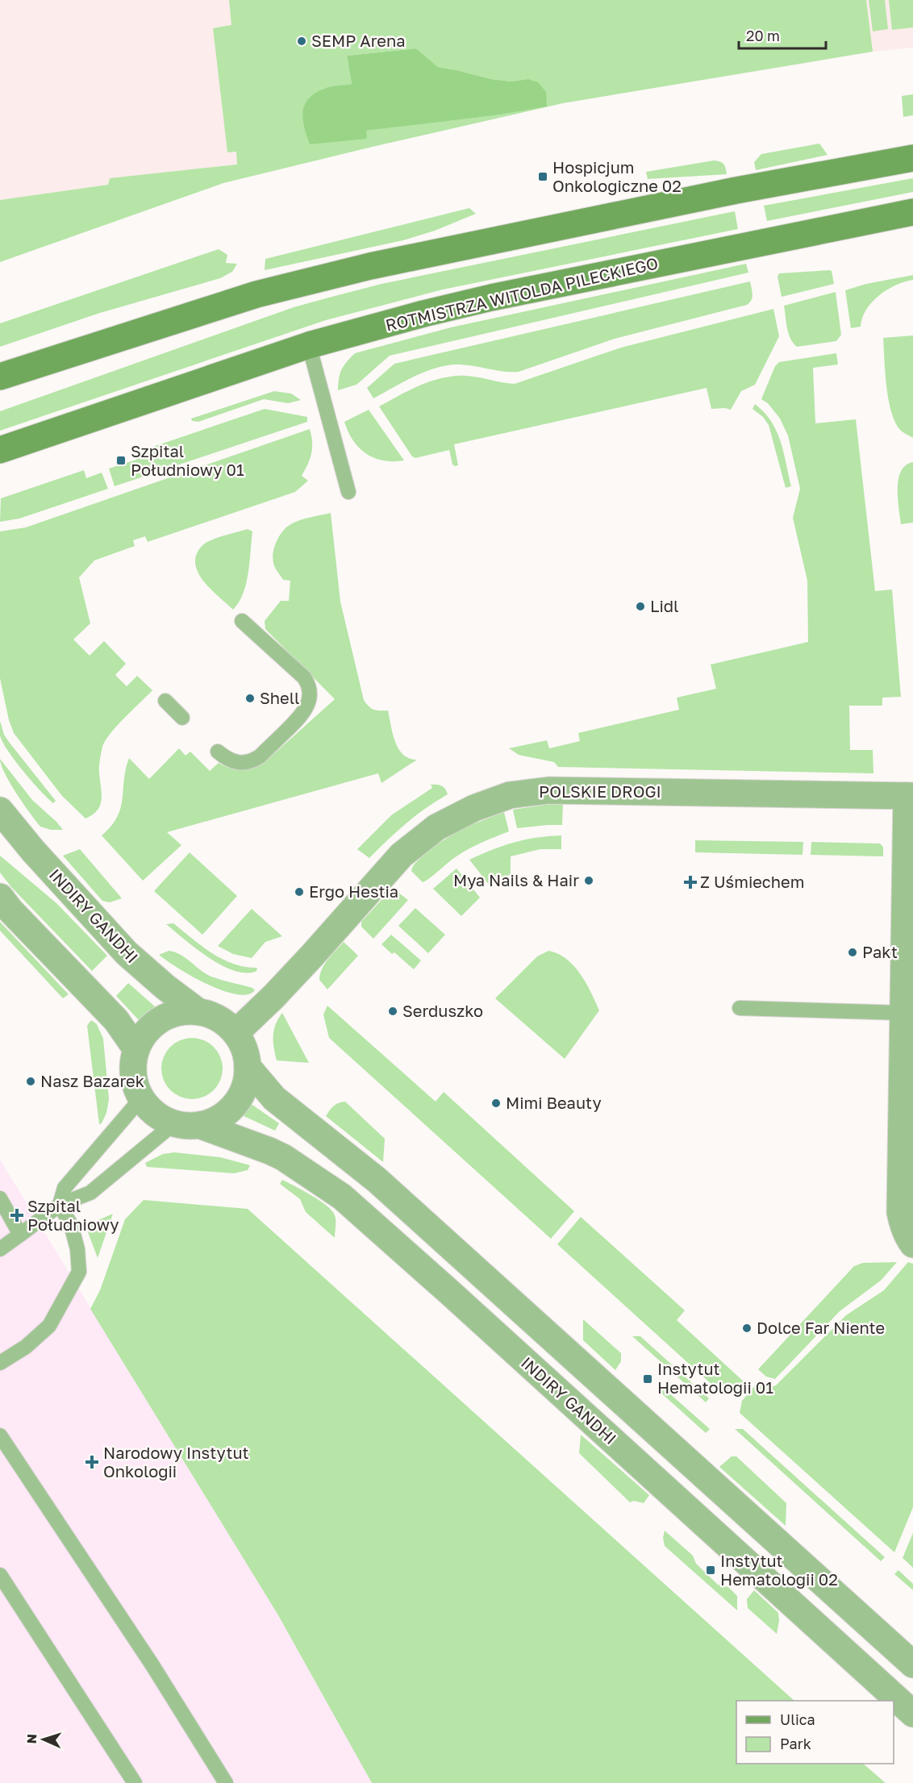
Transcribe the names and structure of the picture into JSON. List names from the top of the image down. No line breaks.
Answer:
{"streets":{"main road":["ROTMISTRZA WITOLDA PILECKIEGO"],"street":["POLSKIE DROGI","INDIRY GANDHI"]},"crossings":[["POLSKIE DROGI","INDIRY GANDHI"]],"places":{"other":["SEMP Arena","Lidl","Shell","Mya Nails & Hair","Ergo Hestia","Pakt","Serduszko","Nasz Bazarek","Mimi Beauty","Dolce Far Niente"],"transit":["Hospicjum Onkologiczne 02","Szpital Południowy 01","Instytut Hematologii 01","Instytut Hematologii 02"],"health":["Z Uśmiechem","Szpital Południowy","Narodowy Instytut Onkologii"]},"legend":["Ulica","Park"],"scale_bar":"20 m","north":"left"}
